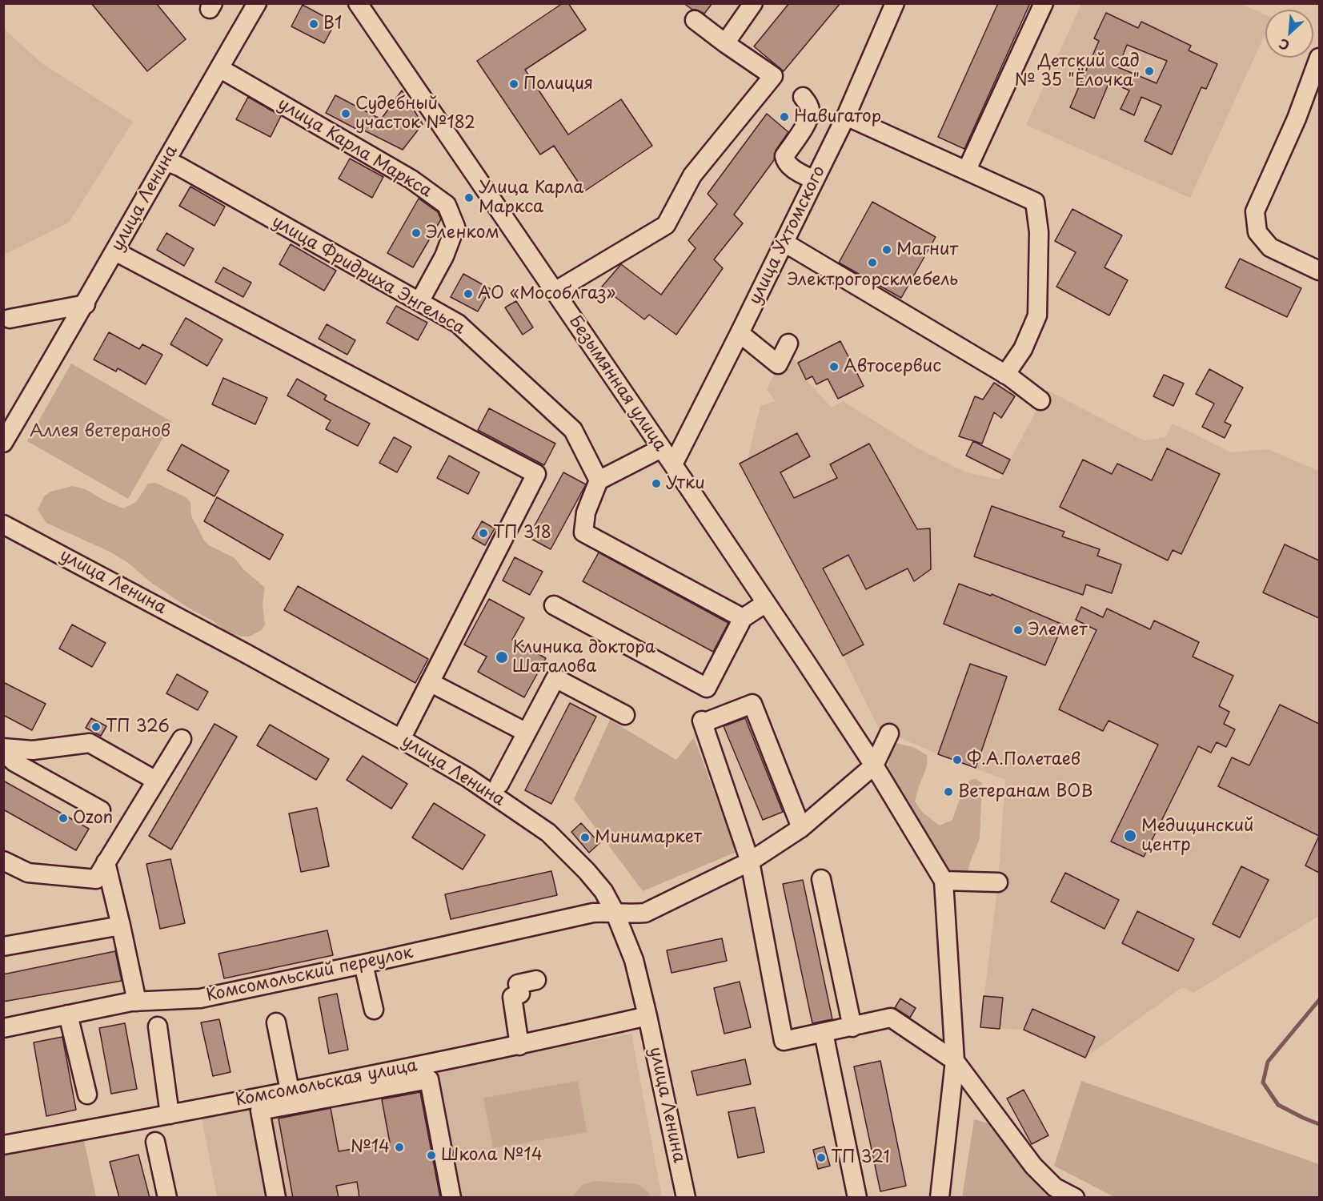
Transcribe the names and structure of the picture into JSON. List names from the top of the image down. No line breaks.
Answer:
{"streets":{"street":["улица Карла Маркса","улица Ленина","улица Ухтомского","улица Фридриха Энгельса","Безымянная улица","Комсомольский переулок","Комсомольская улица"]},"crossings":[["улица Карла Маркса","улица Ленина"],["улица Карла Маркса","улица Фридриха Энгельса"],["улица Ленина","улица Фридриха Энгельса"],["улица Ленина","Комсомольский переулок"],["улица Ленина","Комсомольская улица"],["улица Ухтомского","Безымянная улица"],["Безымянная улица","Комсомольский переулок"]],"parks":["Аллея ветеранов"],"places":["B1","Детский сад № 35 \"Ёлочка\"","Полиция","Судебный участок №182","Навигатор","Улица Карла Маркса","Эленком","Магнит","Электрогорскмебель","АО «Мособлгаз»","Автосервис","Утки","ТП 318","Элемет","Клиника доктора Шаталова","ТП 326","Ф.А.Полетаев","Ветеранам ВОВ","Ozon","Медицинский центр","Минимаркет","№14","Школа №14","ТП 321"],"north":"bottom left"}
